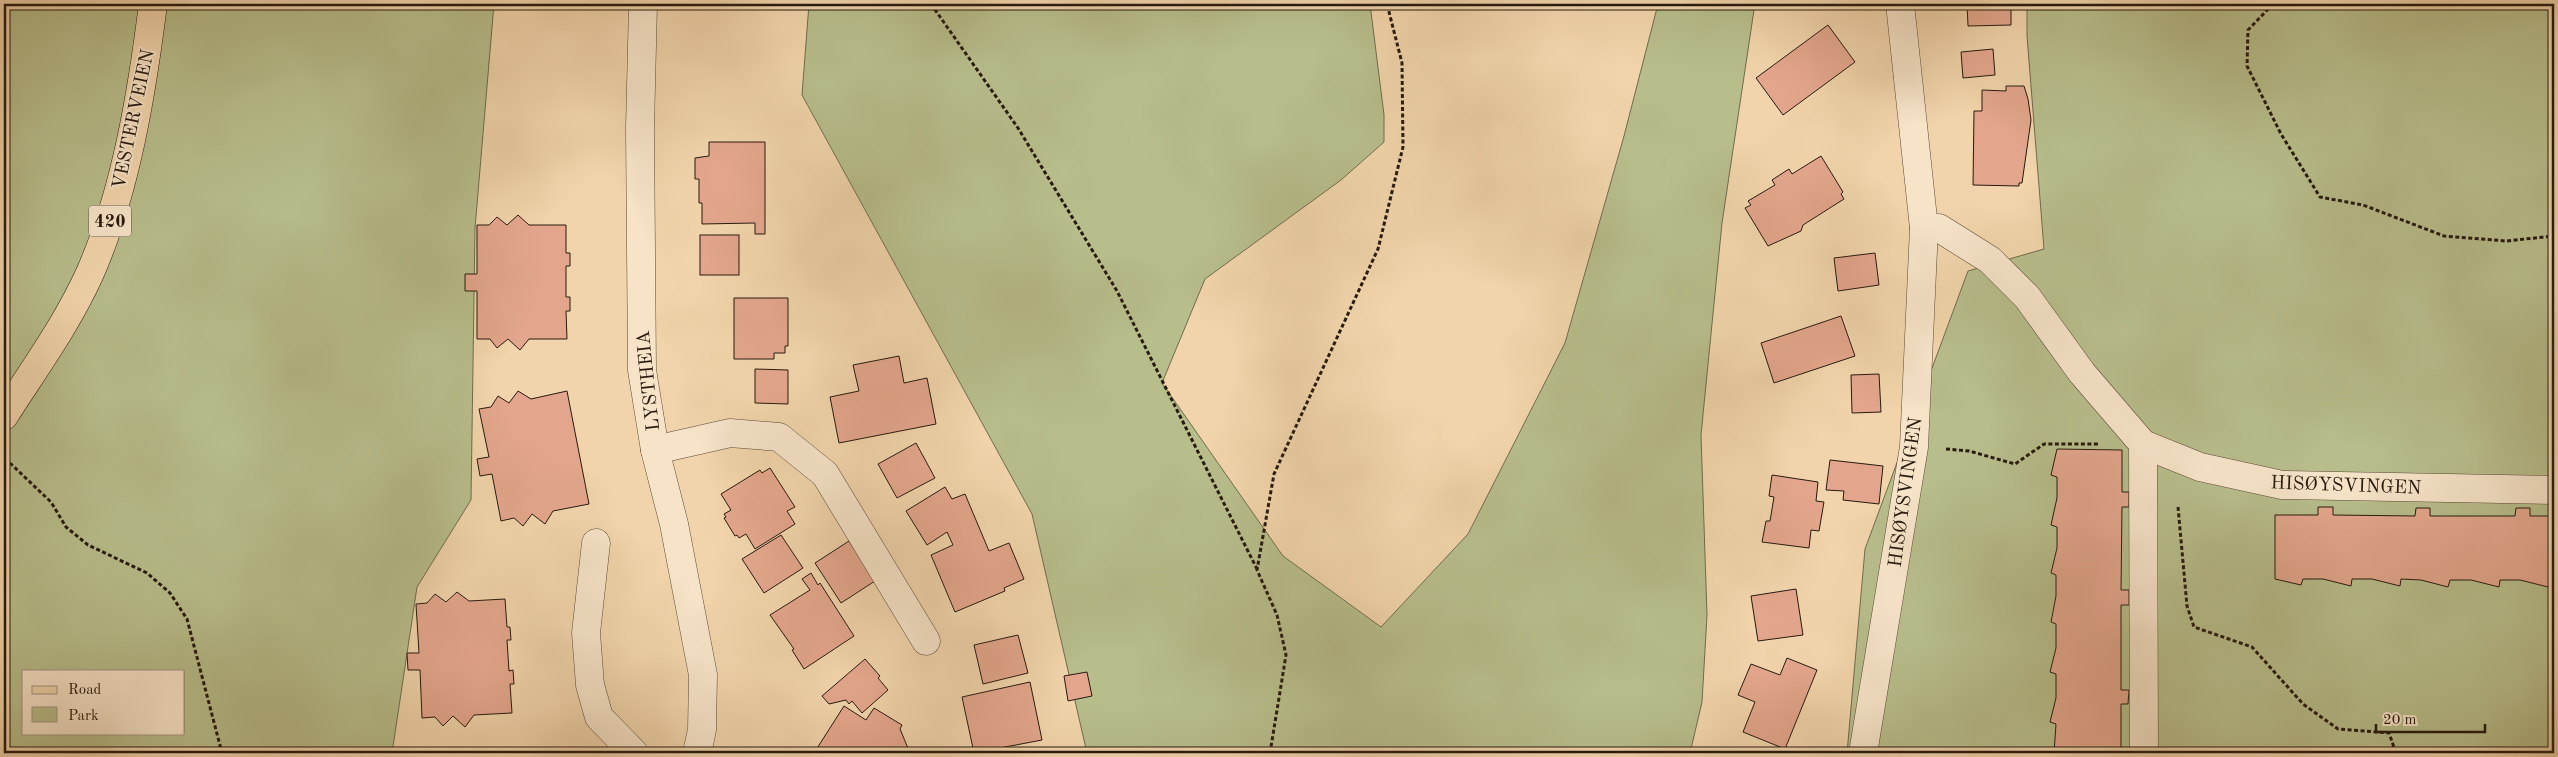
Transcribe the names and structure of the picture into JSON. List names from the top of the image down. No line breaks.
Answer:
{"streets":{"main road":["VESTERVEIEN","420"],"street":["LYSTHEIA","HISØYSVINGEN"]},"legend":["Road","Park"],"scale_bar":"20 m"}
